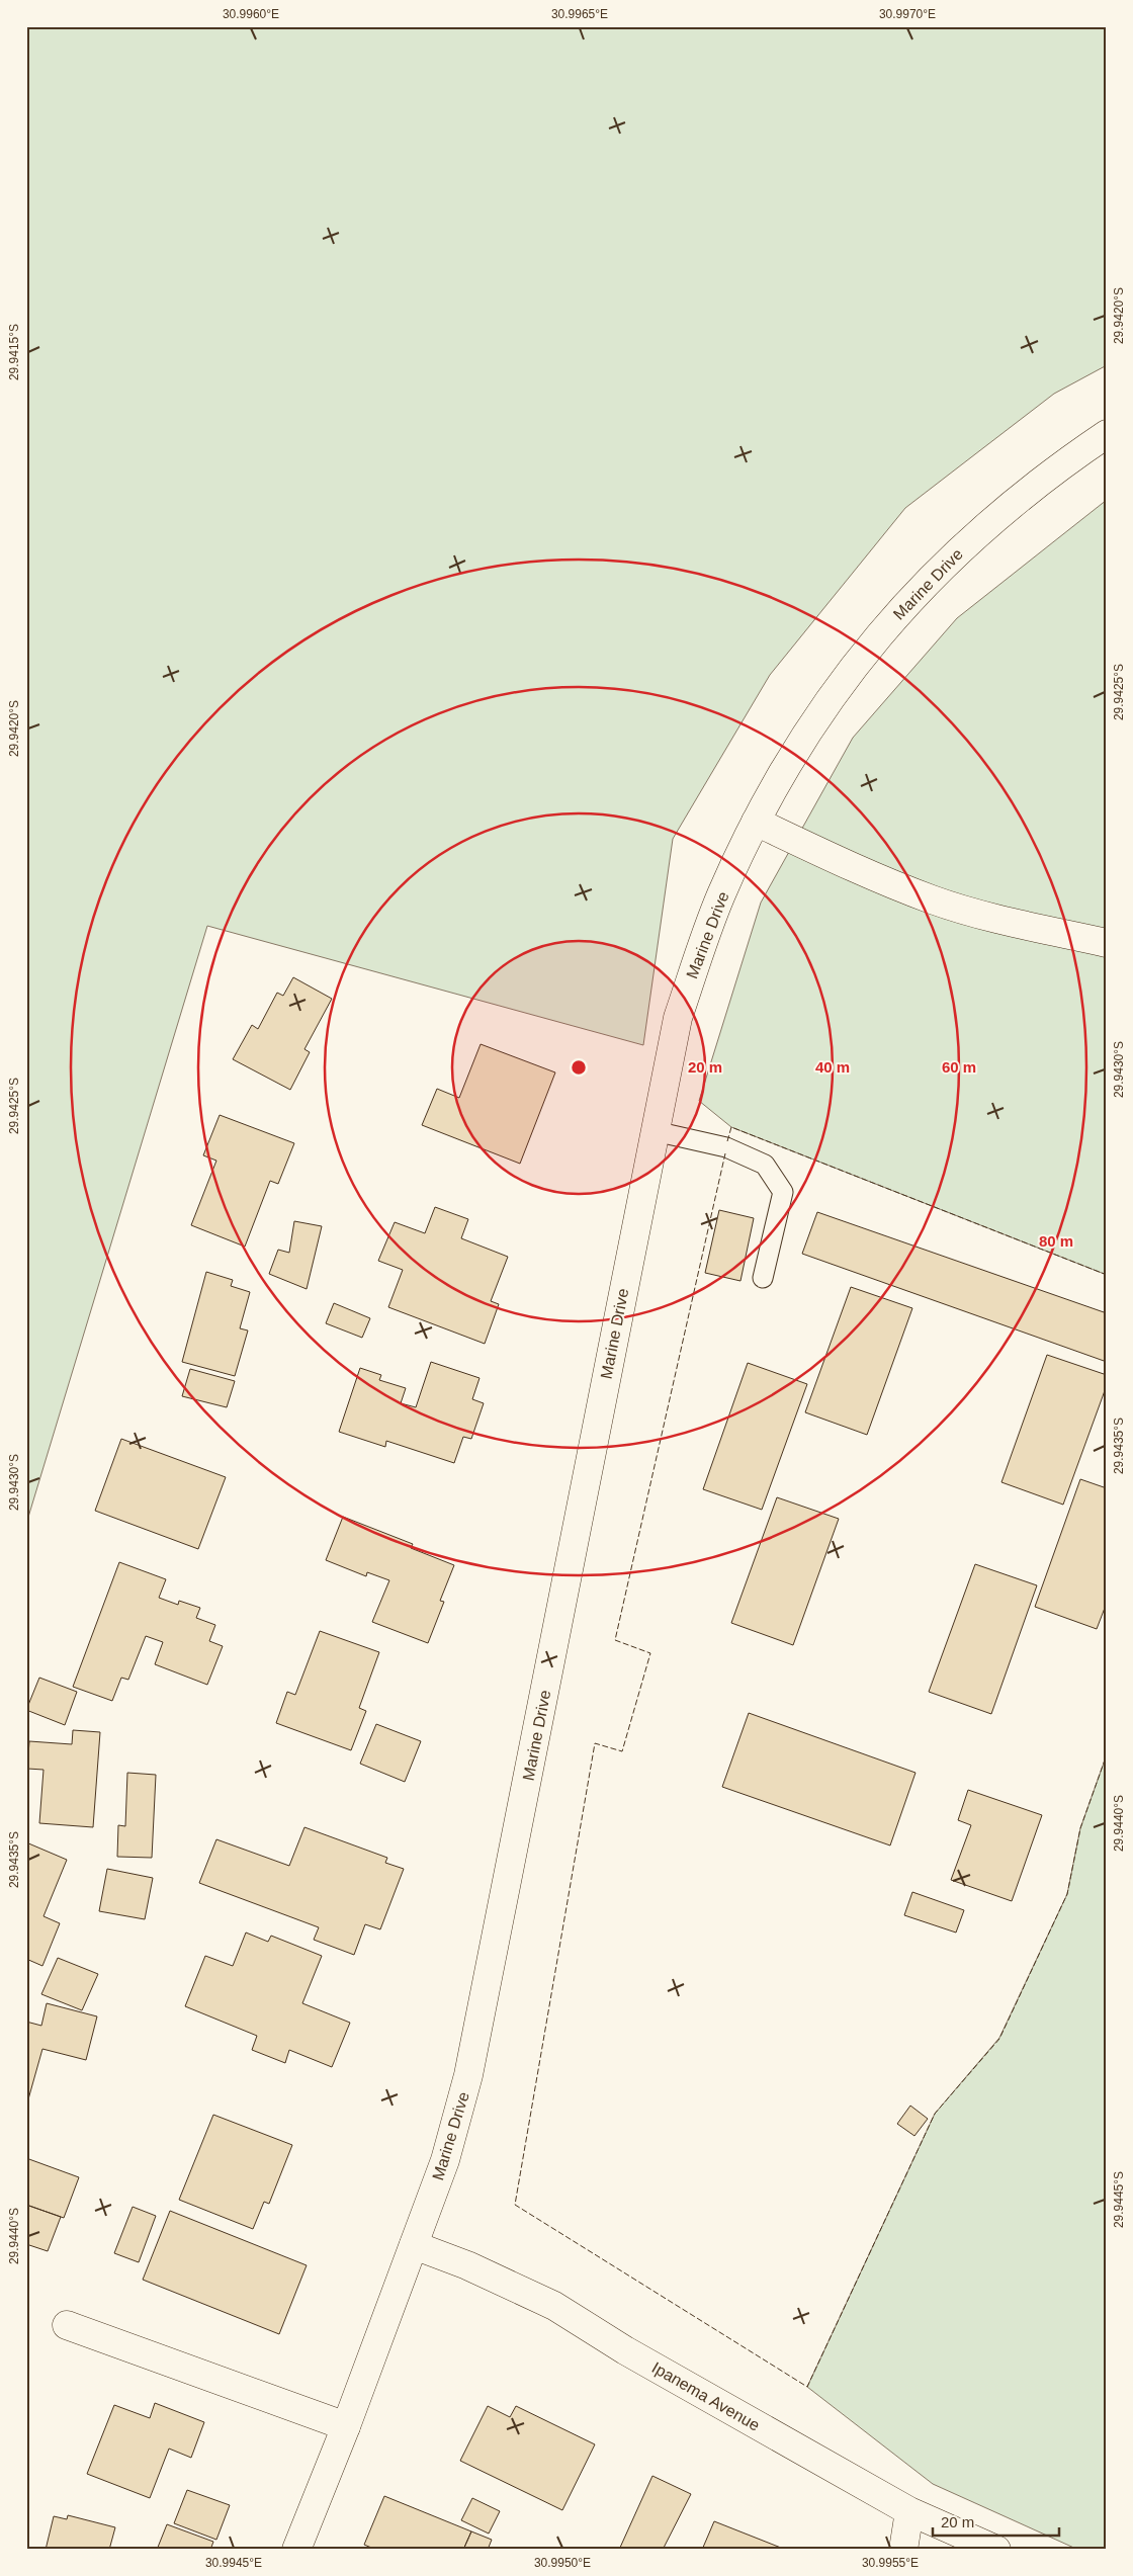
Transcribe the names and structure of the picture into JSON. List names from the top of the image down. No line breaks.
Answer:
{"streets":{"street":["Marine Drive","Ipanema Avenue"]},"crossings":[["Marine Drive","Ipanema Avenue"]],"scale_bar":"20 m","coordinates":["30.9960°E","30.9965°E","30.9970°E","29.9420°S","29.9415°S","29.9425°S","29.9430°S","29.9435°S","29.9440°S","29.9445°S","30.9945°E","30.9950°E","30.9955°E"],"rings":["20 m","40 m","60 m","80 m"]}
